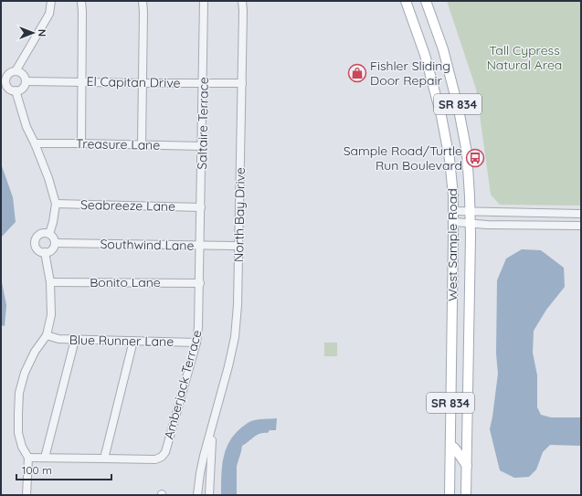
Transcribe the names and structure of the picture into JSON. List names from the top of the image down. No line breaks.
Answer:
{"streets":{"main road":["SR 834","West Sample Road"],"street":["El Capitan Drive","Saltaire Terrace","Treasure Lane","Seabreeze Lane","North Bay Drive","Southwind Lane","Bonito Lane","Blue Runner Lane","Amberjack Terrace"]},"crossings":[["El Capitan Drive","Saltaire Terrace"],["El Capitan Drive","North Bay Drive"],["Saltaire Terrace","Treasure Lane"],["Saltaire Terrace","Seabreeze Lane"],["Saltaire Terrace","Southwind Lane"],["Saltaire Terrace","Amberjack Terrace"],["North Bay Drive","Southwind Lane"],["Southwind Lane","Amberjack Terrace"],["Bonito Lane","Amberjack Terrace"],["Blue Runner Lane","Amberjack Terrace"]],"parks":["Tall Cypress Natural Area"],"places":{"shop":["Fishler Sliding Door Repair"],"bus stop":["Sample Road/Turtle Run Boulevard"]},"scale_bar":"100 m","north":"right"}
